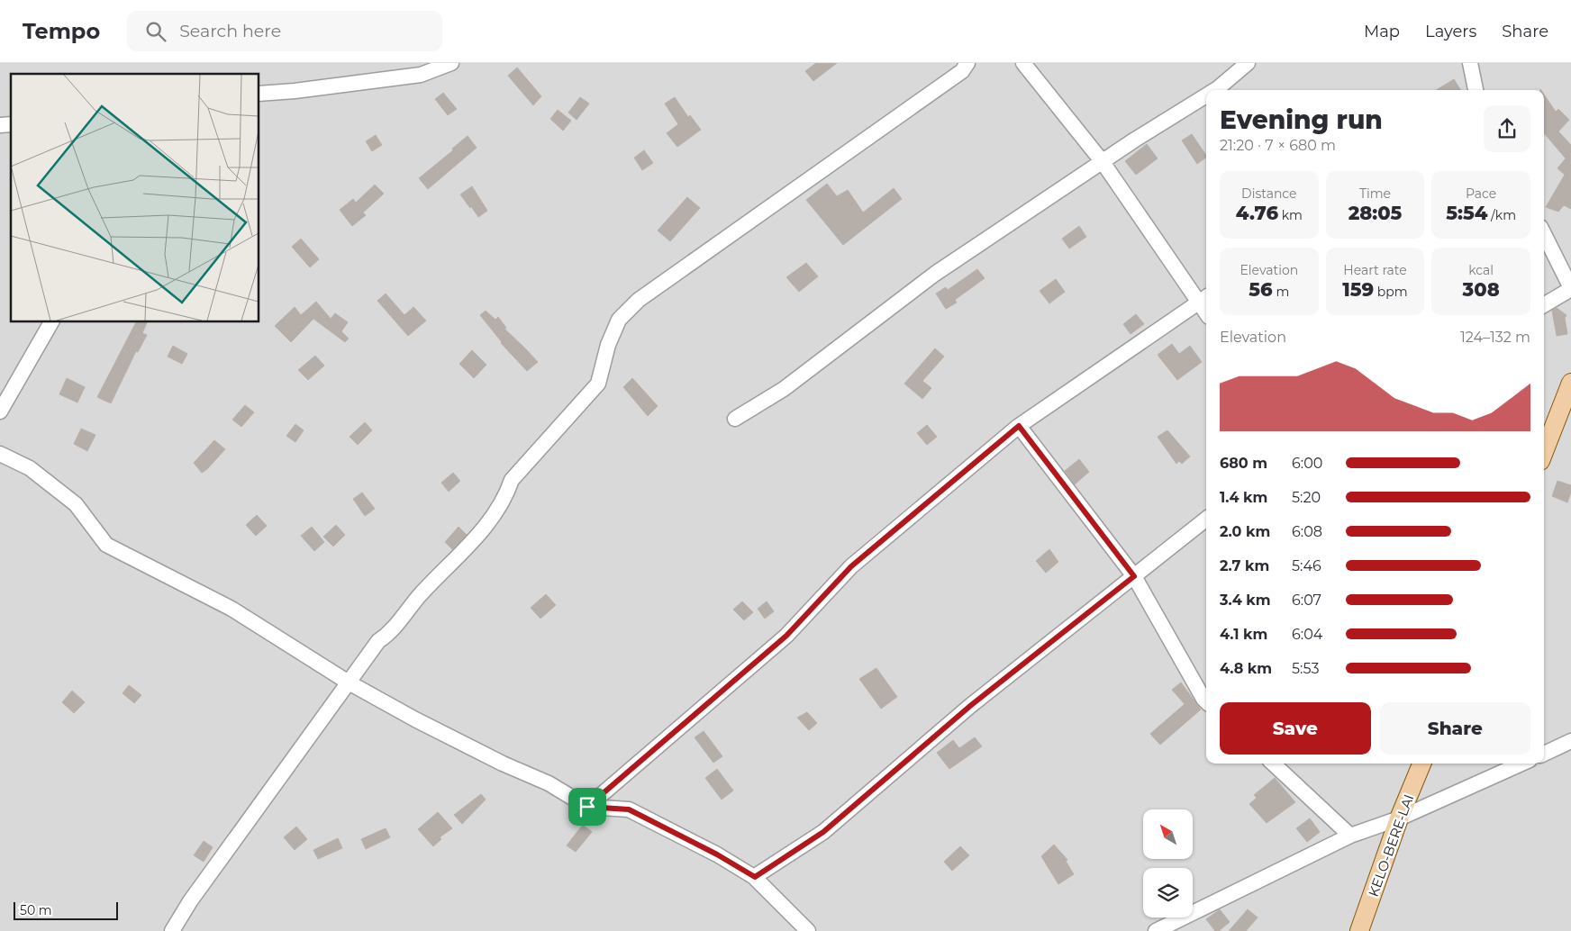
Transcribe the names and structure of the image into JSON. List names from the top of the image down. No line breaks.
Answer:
{"streets":{"main road":["KELO-BERE-LAI"]},"scale_bar":"50 m","north":"top left","page":{"header":"Tempo","search":"Search here","nav":["Map","Layers","Share"],"heading":["Evening run","21:20 · 7 × 680 m"],"stats":[["Distance","4.76 km"],["Time","28:05"],["Pace","5:54 /km"],["Elevation","56 m"],["Heart rate","159 bpm"],["kcal","308"]],"chart":["Elevation","124–132 m"],"list":[{"name":"680 m","note":"6:00"},{"name":"1.4 km","note":"5:20"},{"name":"2.0 km","note":"6:08"},{"name":"2.7 km","note":"5:46"},{"name":"3.4 km","note":"6:07"},{"name":"4.1 km","note":"6:04"},{"name":"4.8 km","note":"5:53"}],"buttons":["Save","Share"],"scale":"50 m"}}
